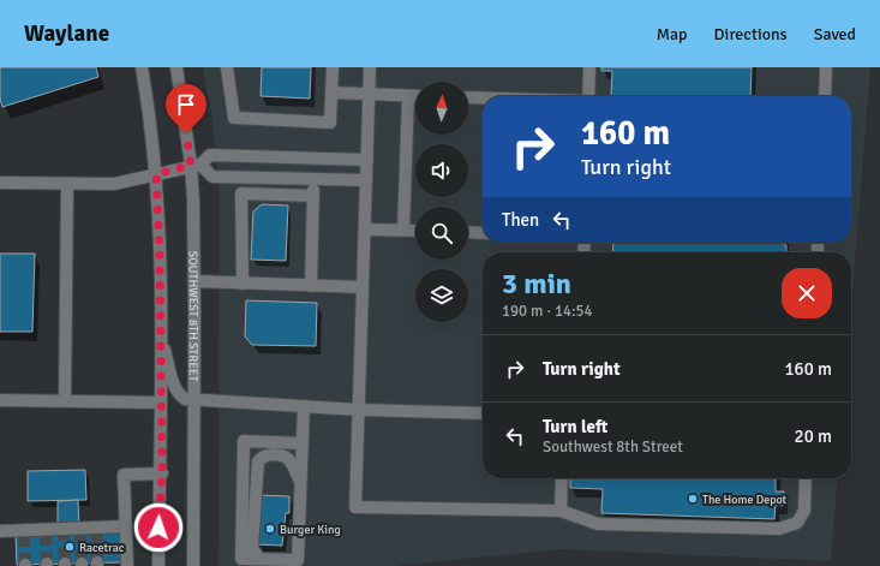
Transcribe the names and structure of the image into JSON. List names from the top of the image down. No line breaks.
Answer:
{"streets":{"street":["SOUTHWEST 8TH STREET"]},"places":["The Home Depot","Burger King","Racetrac"],"north":"top","page":{"header":"Waylane","nav":["Map","Directions","Saved"],"turn":["160 m","Turn right"],"then":"Then","heading":["3 min","190 m · 14:54"],"list":[{"name":"Turn right","value":"160 m"},{"name":"Turn left","note":"Southwest 8th Street","value":"20 m"}]}}
